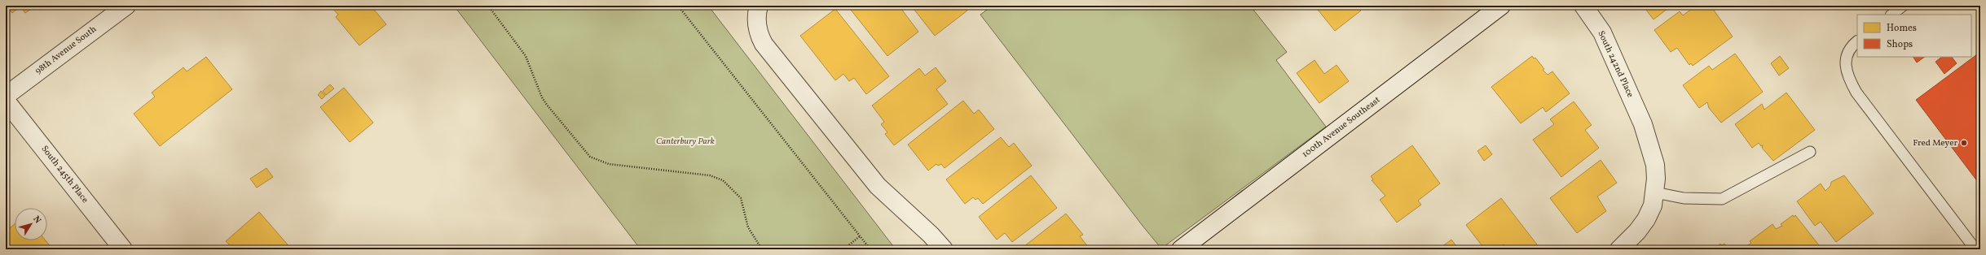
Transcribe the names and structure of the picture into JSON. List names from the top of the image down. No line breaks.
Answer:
{"streets":{"street":["98th Avenue South","South 242nd Place","100th Avenue Southeast","South 245th Place"]},"parks":["Canterbury Park"],"places":["Fred Meyer"],"legend":["Homes","Shops"],"north":"top right"}
